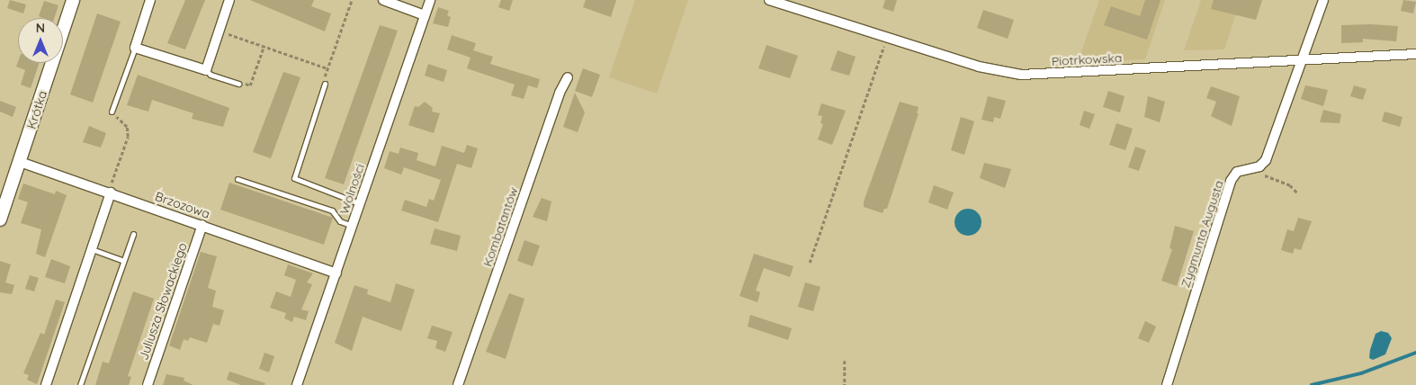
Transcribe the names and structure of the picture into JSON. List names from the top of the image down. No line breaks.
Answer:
{"streets":{"street":["Piotrkowska","Krótka","Wolności","Brzozowa","Kombatantów","Zygmunta Augusta","Juliusza Słowackiego"]},"crossings":[["Krótka","Brzozowa"],["Wolności","Brzozowa"],["Brzozowa","Juliusza Słowackiego"]],"north":"top"}
